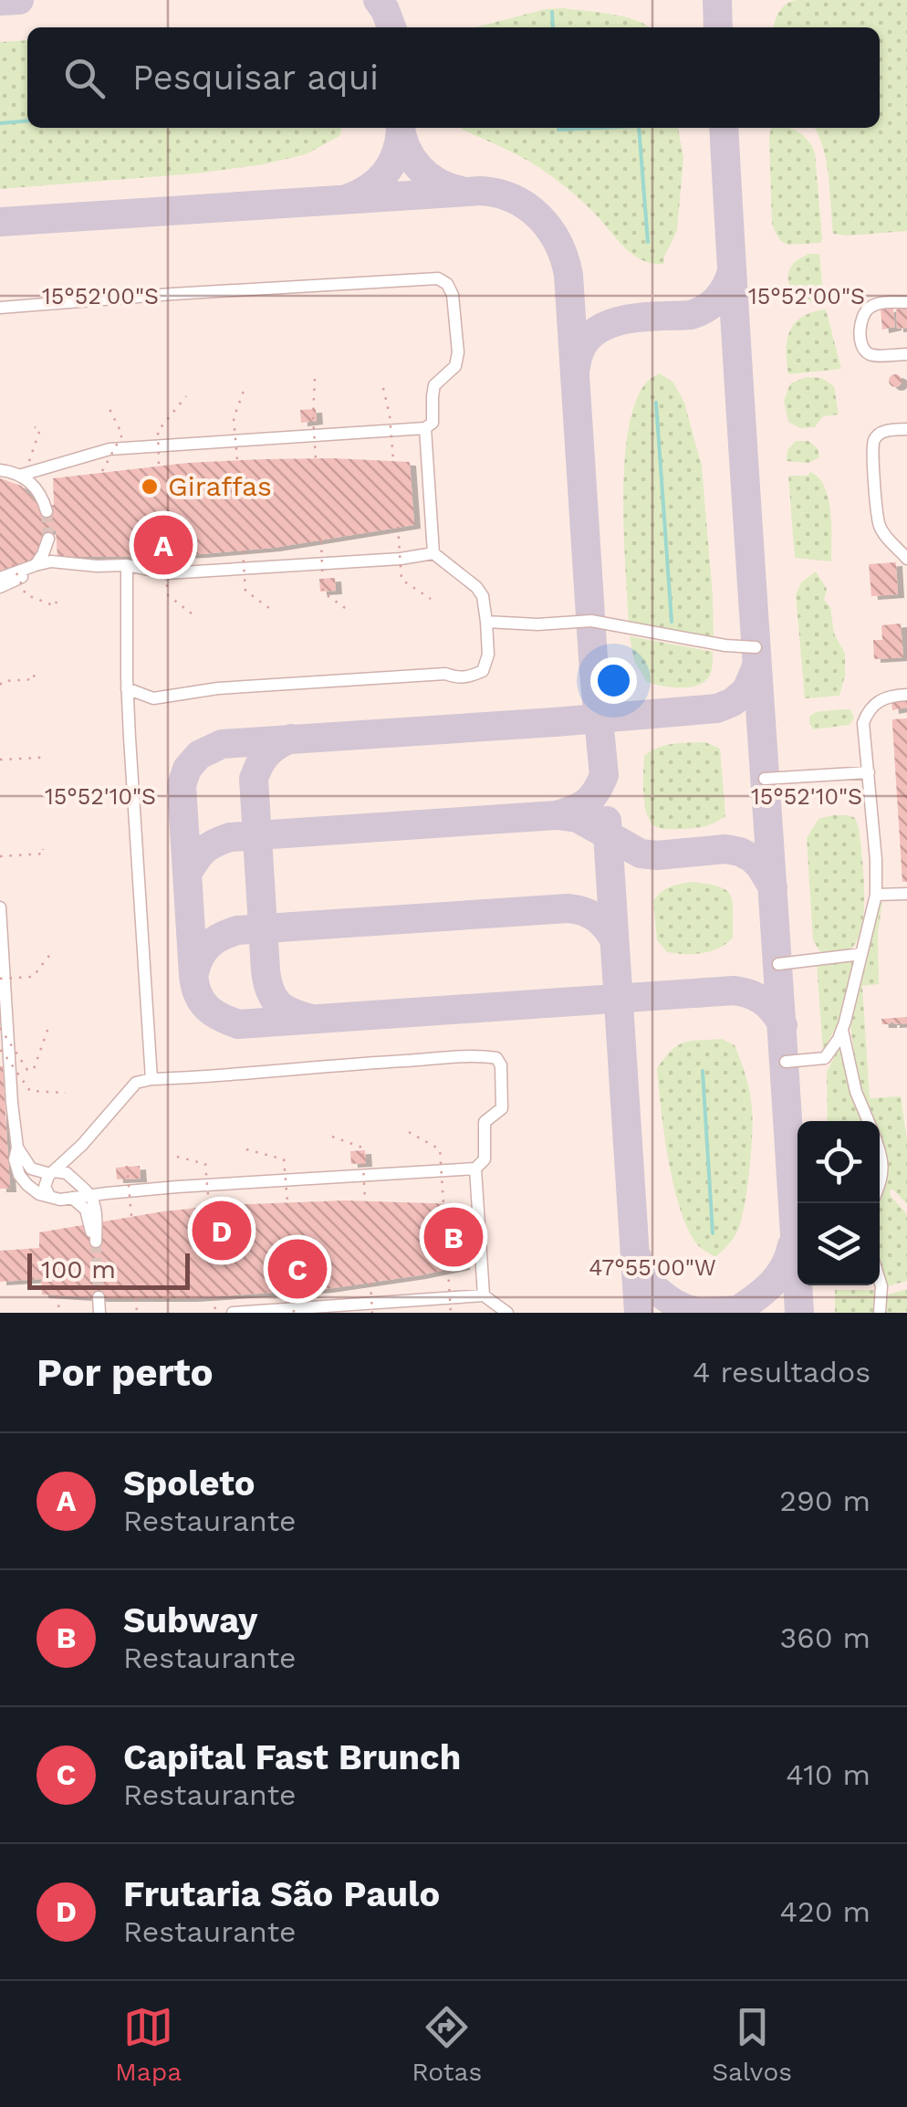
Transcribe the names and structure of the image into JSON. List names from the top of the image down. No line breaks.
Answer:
{"places":["Giraffas"],"scale_bar":"100 m","page":{"search":"Pesquisar aqui","pins":["A","D","B","C"],"scale":"100 m","heading":["Por perto","4 resultados"],"list":[{"mark":"A","name":"Spoleto","note":"Restaurante","value":"290 m"},{"mark":"B","name":"Subway","note":"Restaurante","value":"360 m"},{"mark":"C","name":"Capital Fast Brunch","note":"Restaurante","value":"410 m"},{"mark":"D","name":"Frutaria São Paulo","note":"Restaurante","value":"420 m"}],"nav":["Mapa","Rotas","Salvos"]},"coordinates":["15°52'00\"S","15°52'10\"S","47°55'00\"W"]}
